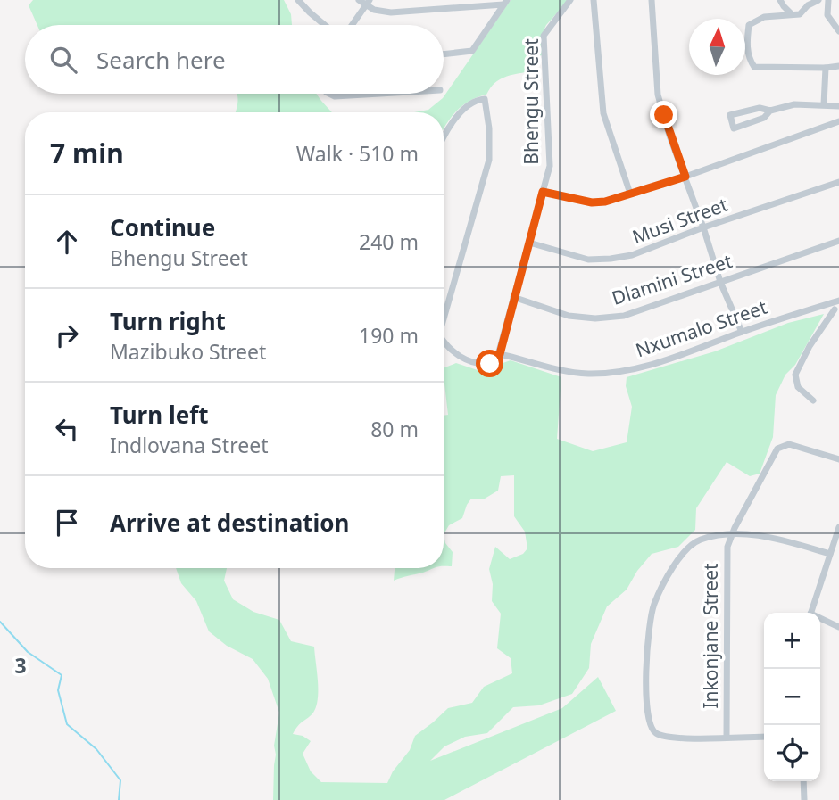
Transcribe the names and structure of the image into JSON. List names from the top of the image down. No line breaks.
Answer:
{"streets":{"street":["Bhengu Street","Musi Street","Dlamini Street","Nxumalo Street","Inkonjane Street"]},"crossings":[["Bhengu Street","Musi Street"],["Bhengu Street","Dlamini Street"],["Bhengu Street","Nxumalo Street"]],"north":"top","page":{"search":"Search here","heading":["7 min","Walk · 510 m"],"list":[["Continue","Bhengu Street","240 m"],["Turn right","Mazibuko Street","190 m"],["Turn left","Indlovana Street","80 m"],"Arrive at destination"],"map_buttons":["+","−"]},"grid":{"rows":["3"]}}
